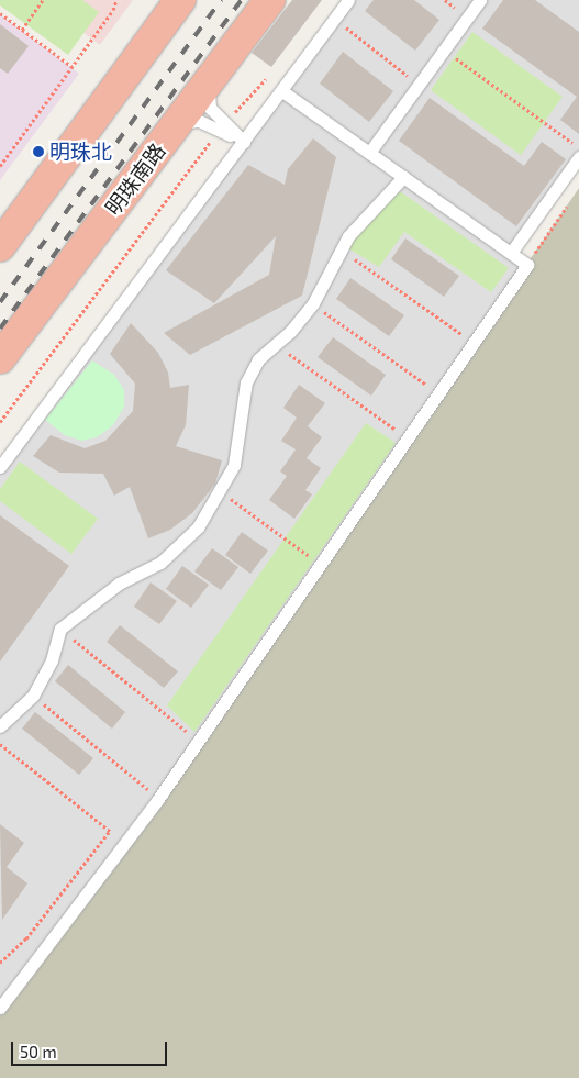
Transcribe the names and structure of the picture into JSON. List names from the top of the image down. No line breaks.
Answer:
{"streets":{"highway":["明珠南路"]},"places":["明珠北"],"scale_bar":"50 m"}
